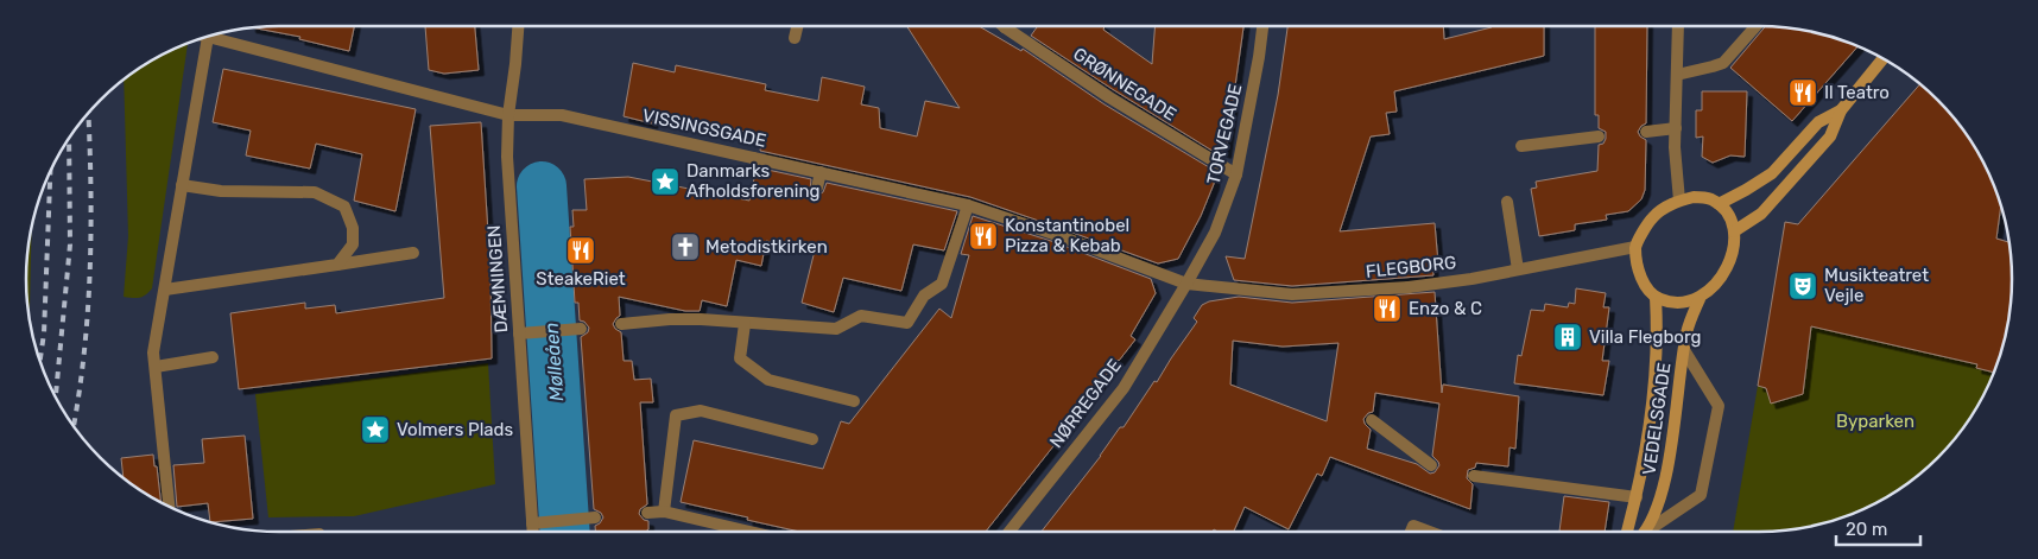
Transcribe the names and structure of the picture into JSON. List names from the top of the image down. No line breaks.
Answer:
{"streets":{"main road":["VEDELSGADE"],"street":["GRØNNEGADE","VISSINGSGADE","TORVEGADE","FLEGBORG","DÆMNINGEN","NØRREGADE"]},"crossings":[["GRØNNEGADE","TORVEGADE"],["VISSINGSGADE","TORVEGADE"],["VISSINGSGADE","FLEGBORG"],["VISSINGSGADE","DÆMNINGEN"],["VISSINGSGADE","NØRREGADE"],["TORVEGADE","FLEGBORG"],["TORVEGADE","NØRREGADE"],["FLEGBORG","NØRREGADE"],["FLEGBORG","VEDELSGADE"]],"water":["Mølleåen"],"parks":["Byparken"],"places":{"restaurant":["Il Teatro","Konstantinobel Pizza & Kebab","SteakeRiet","Enzo & C"],"place":["Danmarks Afholdsforening","Volmers Plads"],"church":["Metodistkirken"],"theatre":["Musikteatret Vejle"],"building":["Villa Flegborg"]},"scale_bar":"20 m"}
